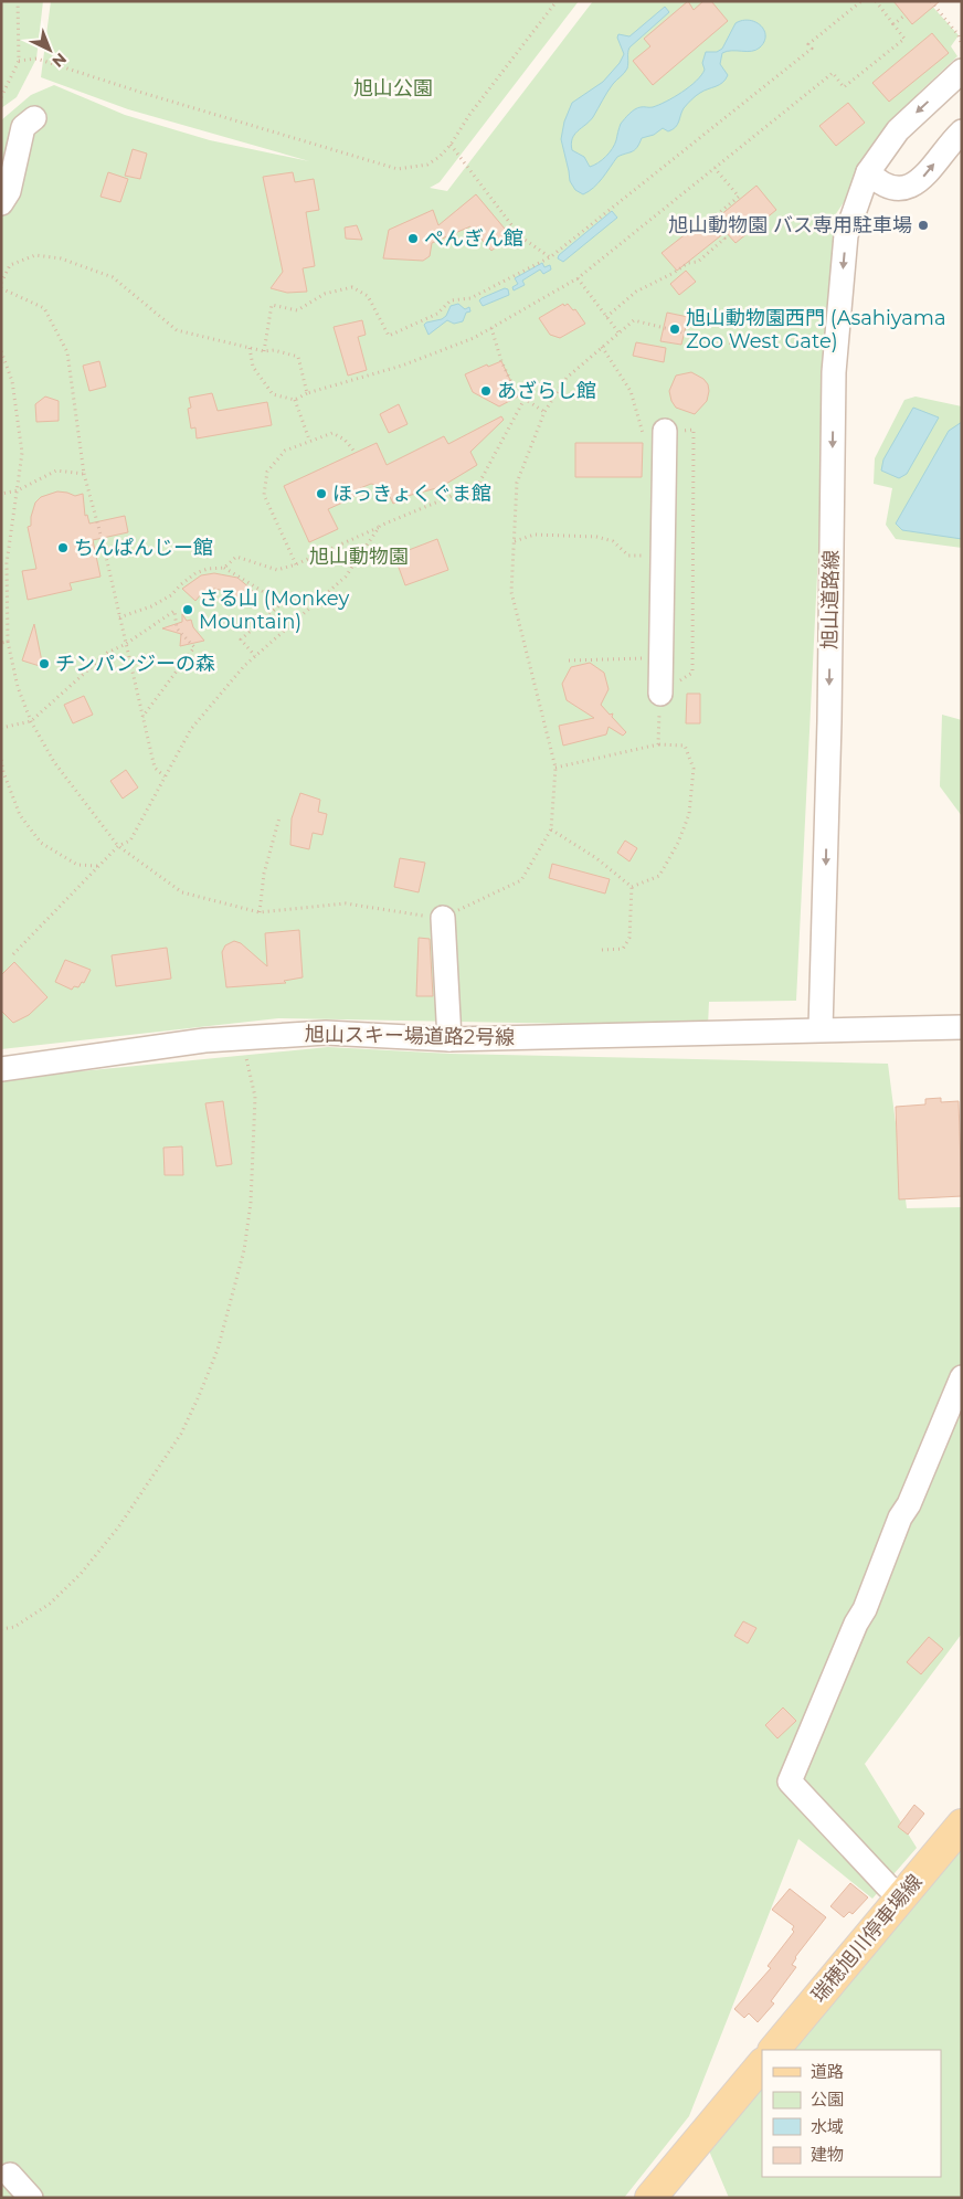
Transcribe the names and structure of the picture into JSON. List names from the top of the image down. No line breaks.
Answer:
{"streets":{"main road":["瑞穂旭川停車場線"],"street":["旭山道路線","旭山スキー場道路2号線"]},"crossings":[["旭山道路線","旭山スキー場道路2号線"]],"one_way":["旭山道路線"],"parks":["旭山公園","旭山動物園"],"places":["旭山動物園 バス専用駐車場","ぺんぎん館","旭山動物園西門 (Asahiyama Zoo West Gate)","あざらし館","ほっきょくぐま館","ちんぱんじー館","さる山 (Monkey Mountain)","チンパンジーの森"],"legend":["道路","公園","水域","建物"],"north":"bottom right"}
